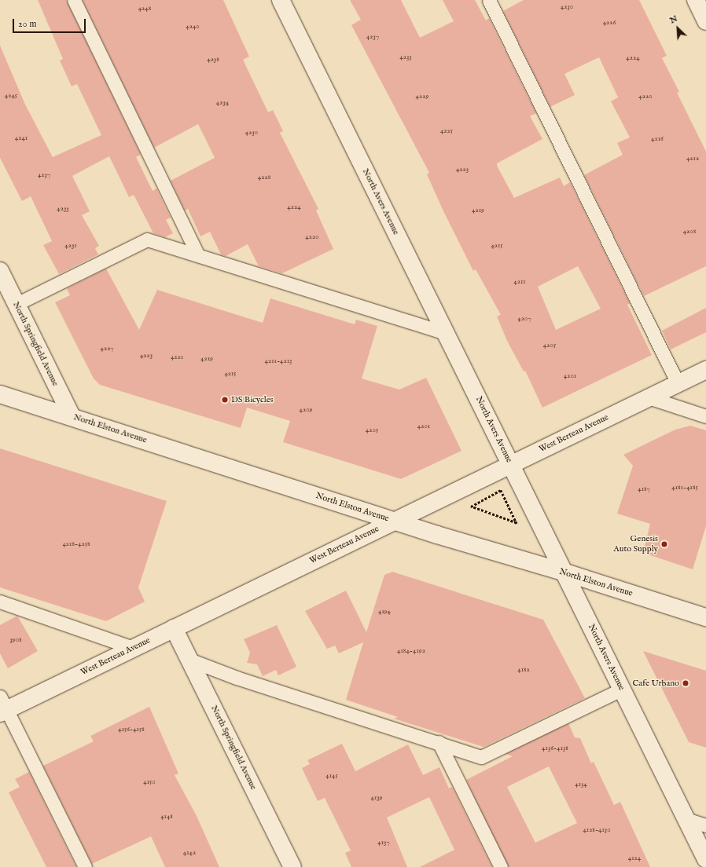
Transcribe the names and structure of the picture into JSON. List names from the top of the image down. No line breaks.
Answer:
{"streets":{"street":["North Avers Avenue","North Springfield Avenue","North Elston Avenue","West Berteau Avenue"]},"crossings":[["North Avers Avenue","North Elston Avenue"],["North Avers Avenue","West Berteau Avenue"],["North Springfield Avenue","North Elston Avenue"],["North Springfield Avenue","West Berteau Avenue"],["North Elston Avenue","West Berteau Avenue"]],"places":["DS Bicycles","Genesis Auto Supply","Cafe Urbano"],"house_numbers":["4230","4248","4226","4240","4237","4233","4224","4238","4245","4229","4220","4234","4225","4230","4241","4216","4212","4223","4237","4228","4224","4233","4219","4208","4220","4231","4215","4211","4207","4205","4227","4223","4221","4219","4211-4213","4215","4201","4209","4201","4205","4181-4185","4187","4218-4258","4194","3908","4184-4192","4182","4156-4158","4136-4138","4145","4150","4134","4139","4148","4128-4130","4137","4142","4124"],"scale_bar":"20 m","north":"top left"}
